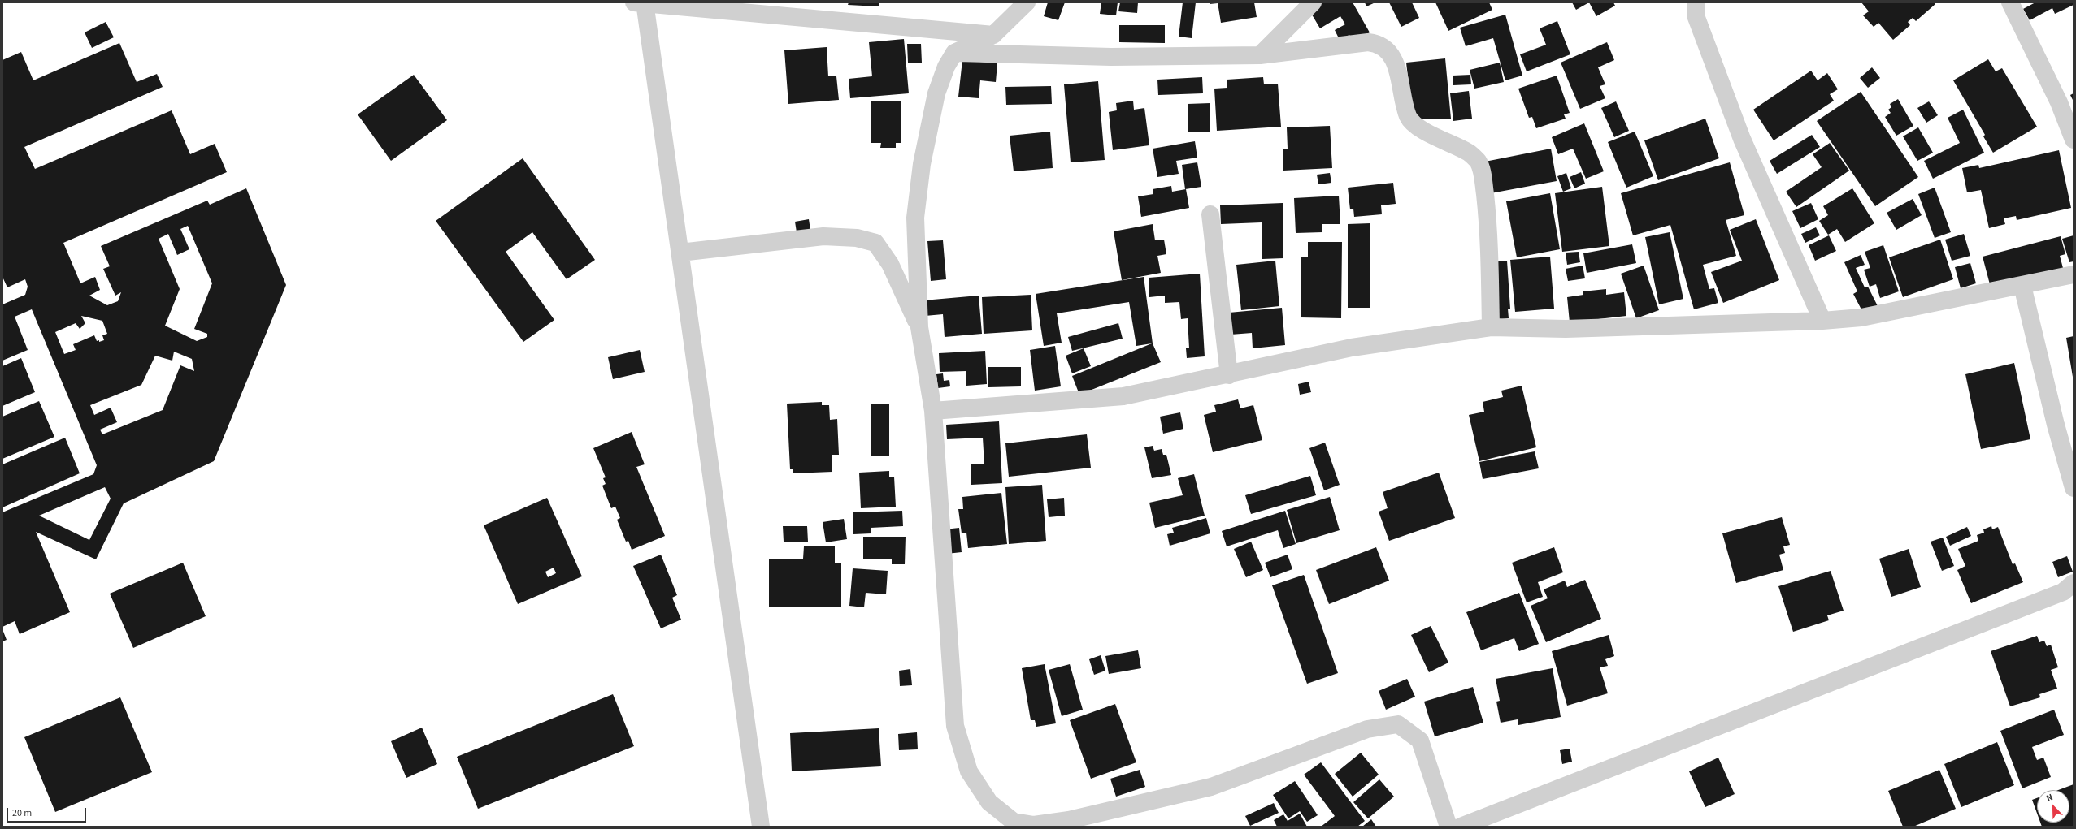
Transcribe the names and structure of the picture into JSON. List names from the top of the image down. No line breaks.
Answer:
{"scale_bar":"20 m","north":"top left"}
